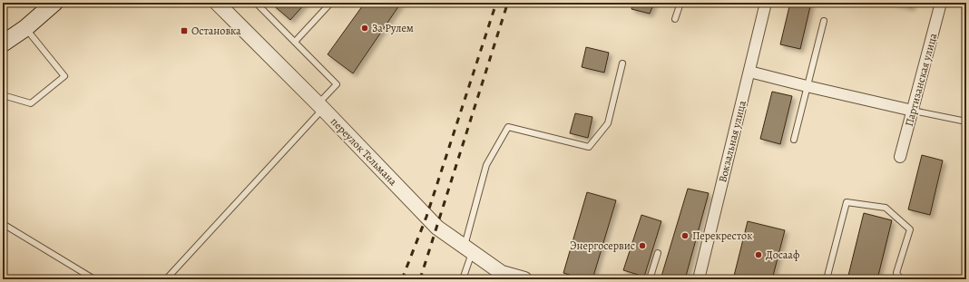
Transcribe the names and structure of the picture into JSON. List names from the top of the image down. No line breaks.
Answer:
{"streets":{"street":["Партизанская улица","Вокзальная улица","переулок Тельмана"]},"places":{"other":["За Рулем","Перекресток","Энергосервис","Досааф"],"transit":["Остановка"]}}
